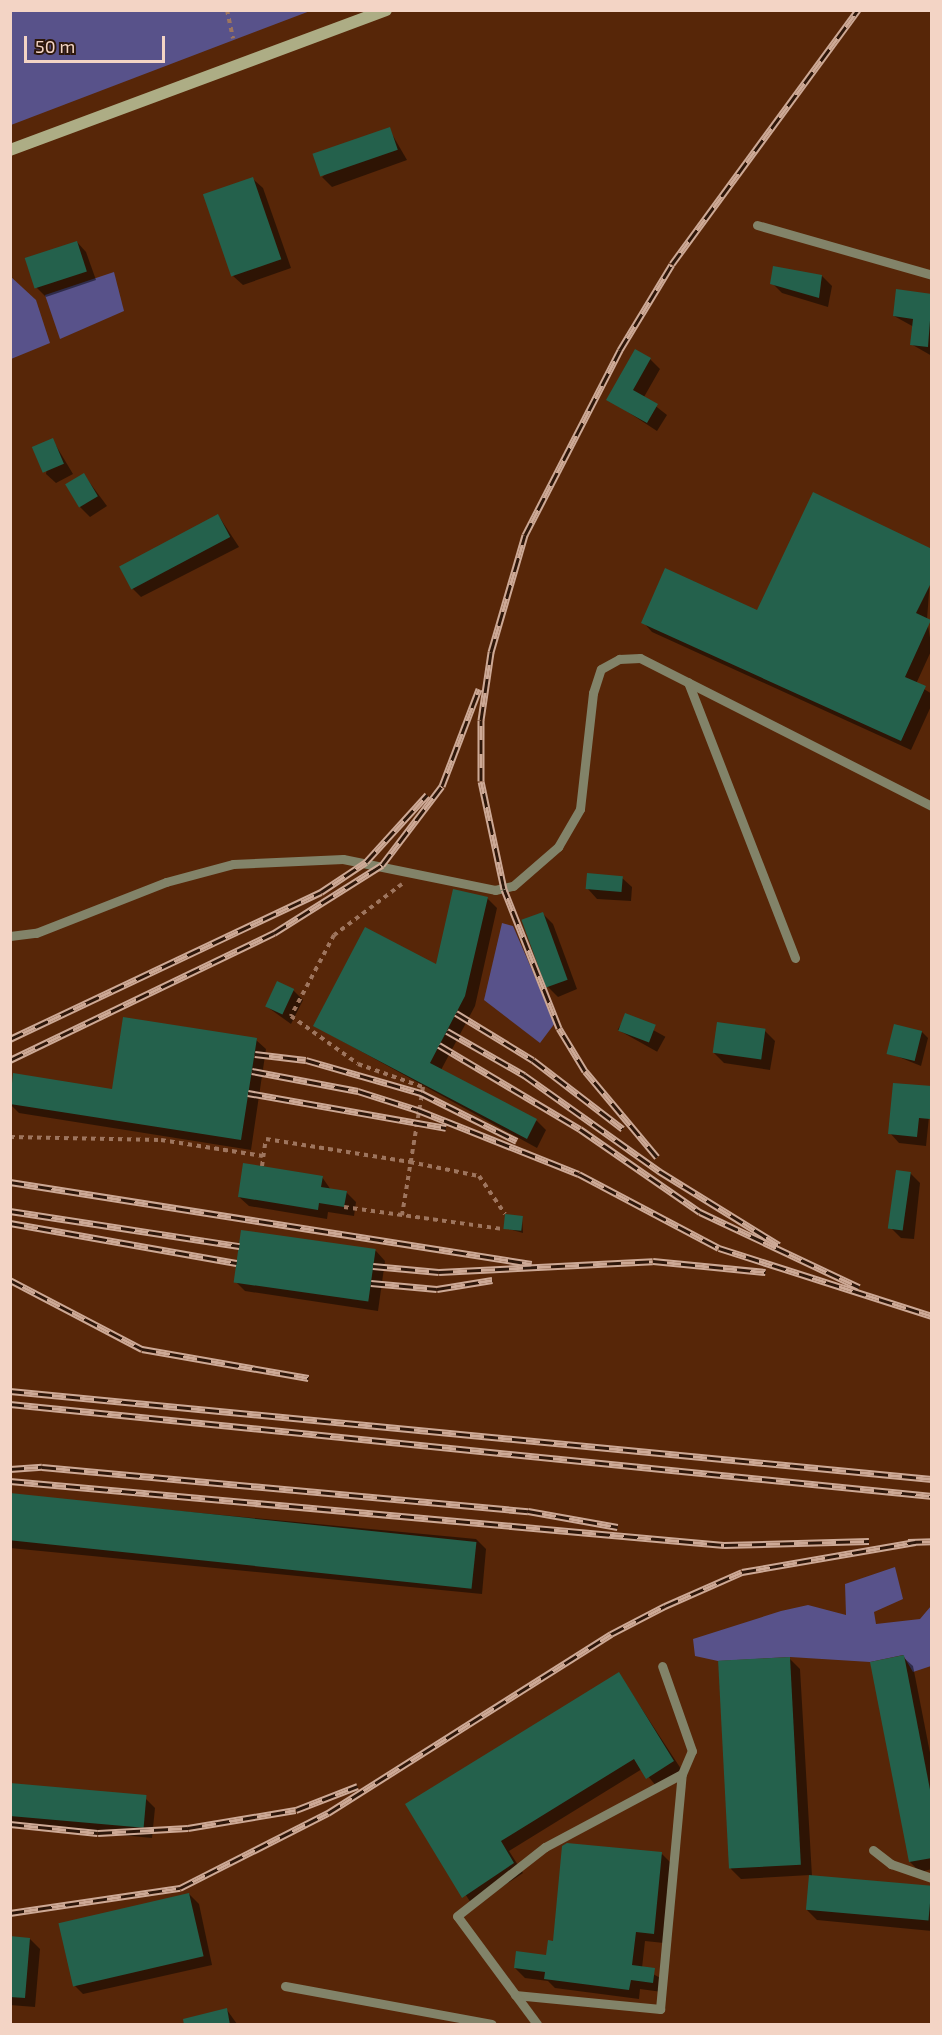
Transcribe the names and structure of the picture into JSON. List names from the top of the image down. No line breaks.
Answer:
{"scale_bar":"50 m"}
